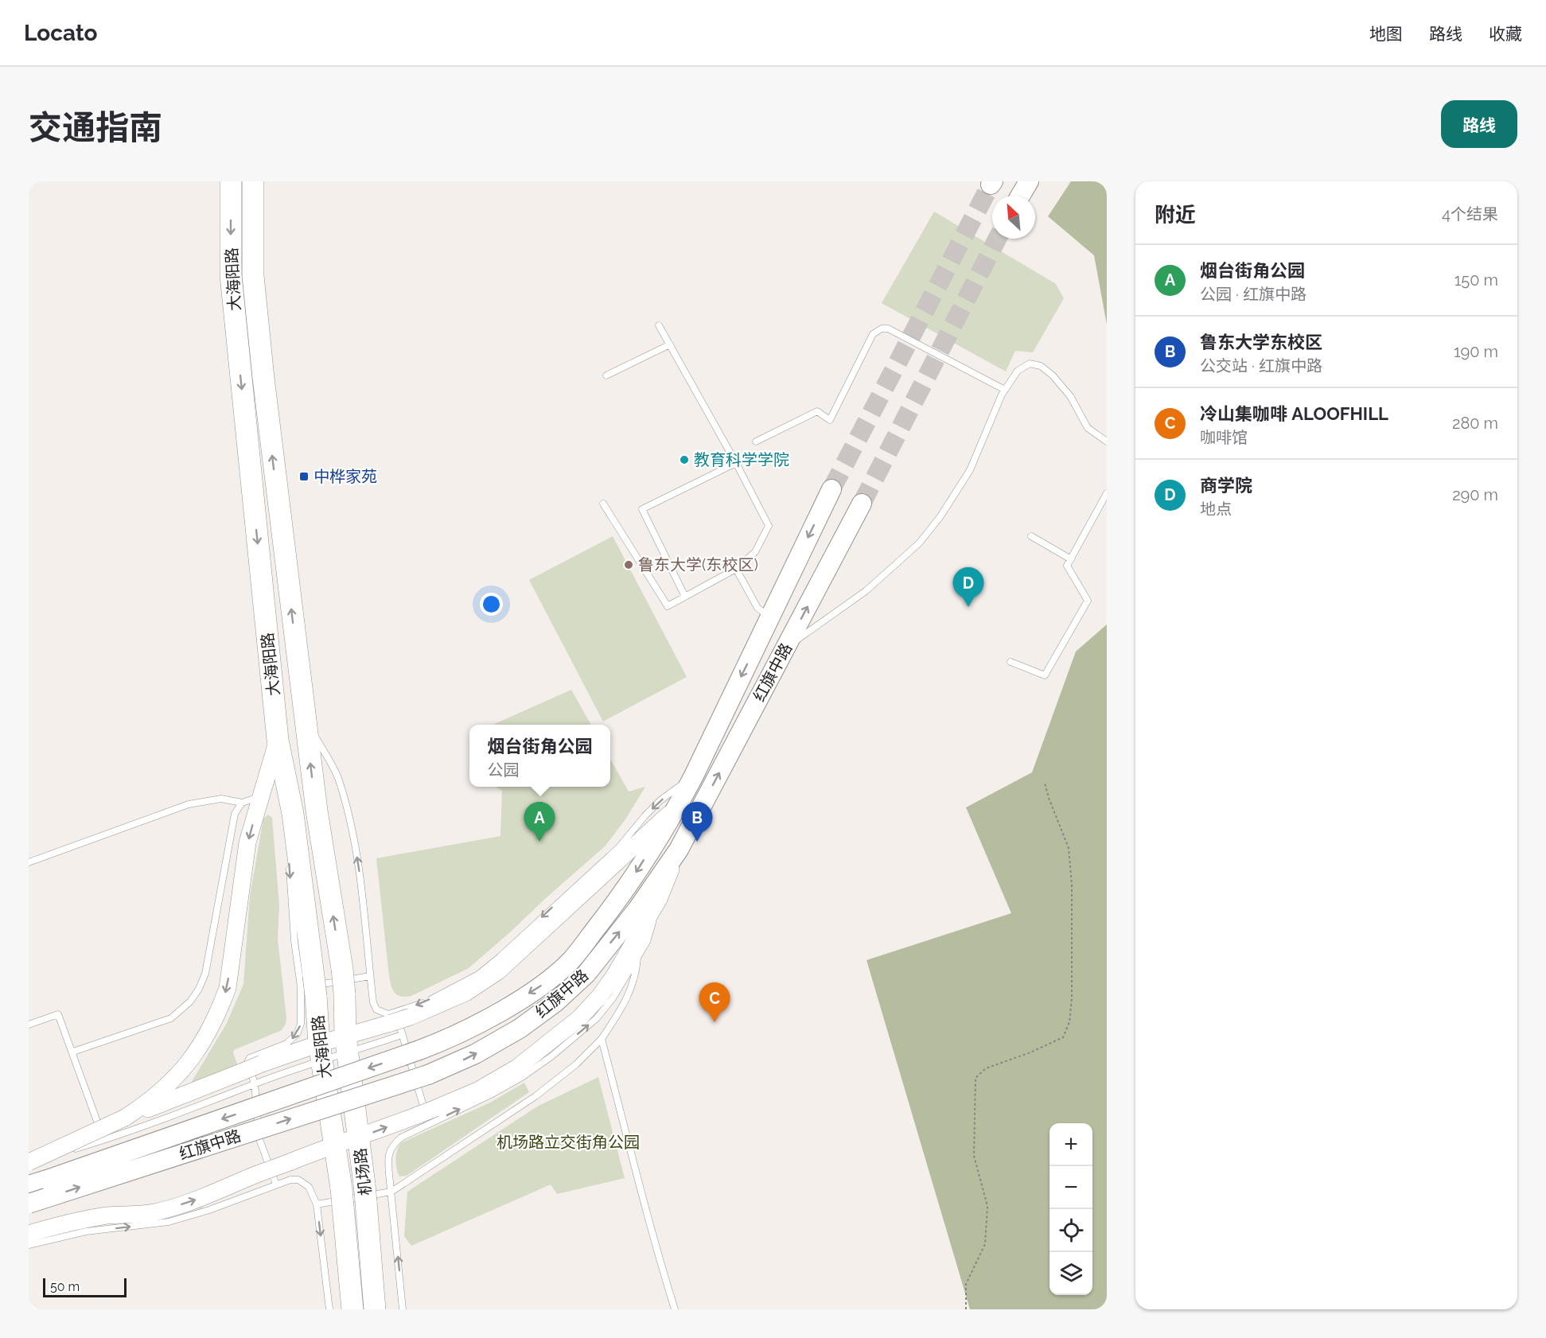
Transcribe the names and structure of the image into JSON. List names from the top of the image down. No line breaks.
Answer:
{"streets":{"highway":["大海阳路","机场路"],"main road":["红旗中路"]},"crossings":[["大海阳路","机场路"]],"parks":["机场路立交街角公园"],"places":{"other":["教育科学学院","鲁东大学(东校区)"],"transit":["中桦家苑"]},"scale_bar":"50 m","north":"top left","page":{"header":"Locato","nav":["地图","路线","收藏"],"title":"交通指南","buttons":"路线","heading":["附近","4个结果"],"list":[{"mark":"A","name":"烟台街角公园","note":"公园 · 红旗中路","value":"150 m"},{"mark":"B","name":"鲁东大学东校区","note":"公交站 · 红旗中路","value":"190 m"},{"mark":"C","name":"冷山集咖啡 ALOOFHILL","note":"咖啡馆","value":"280 m"},{"mark":"D","name":"商学院","note":"地点","value":"290 m"}],"pins":["D","A","B","C"],"popup":["烟台街角公园","公园"],"map_buttons":["+","−"],"scale":"50 m"}}
